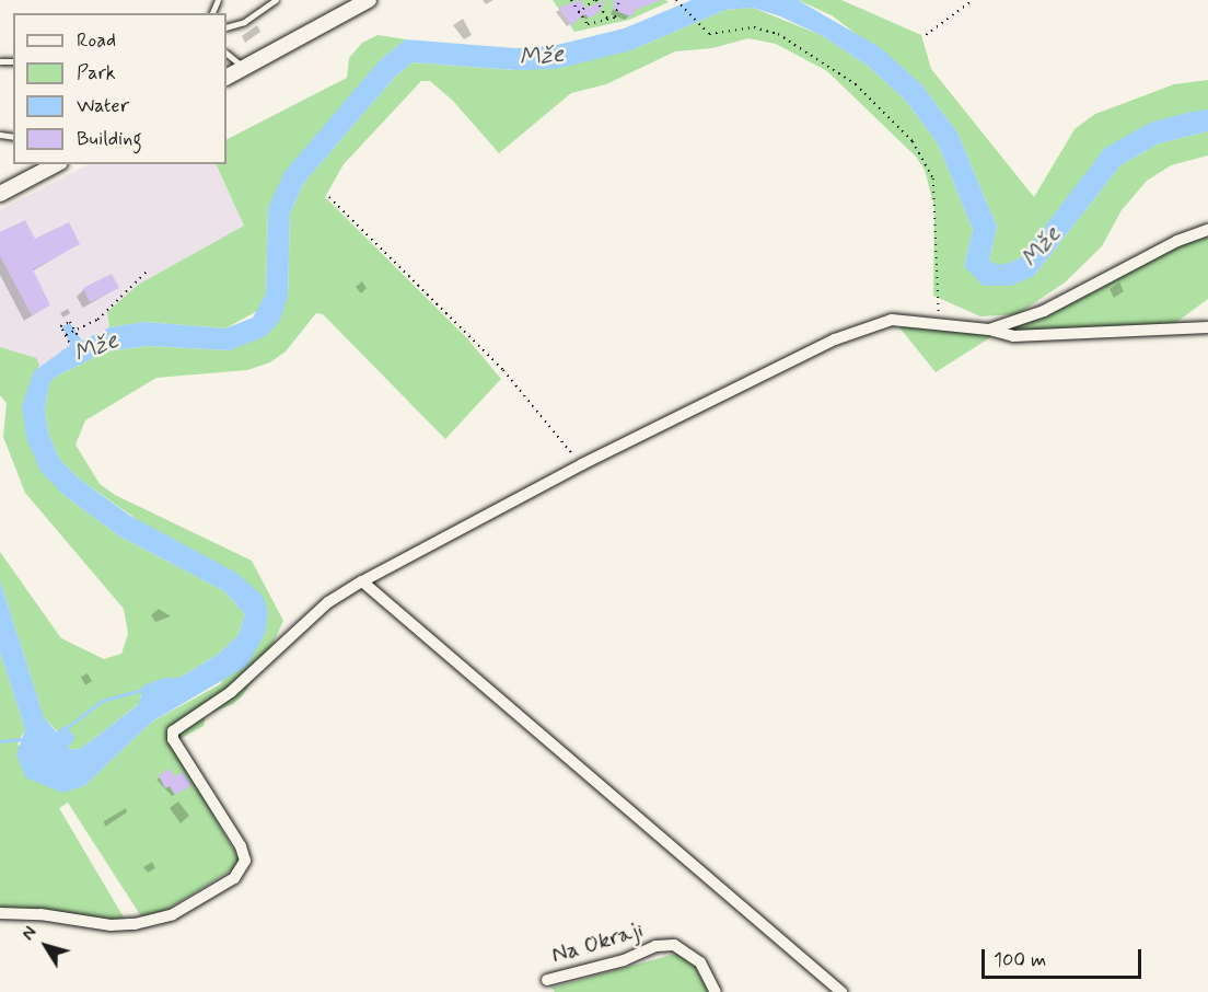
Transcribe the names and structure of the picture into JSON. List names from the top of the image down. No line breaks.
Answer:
{"streets":{"street":["Na Okraji"]},"water":["Mže"],"legend":["Road","Park","Water","Building"],"scale_bar":"100 m","north":"top left"}
